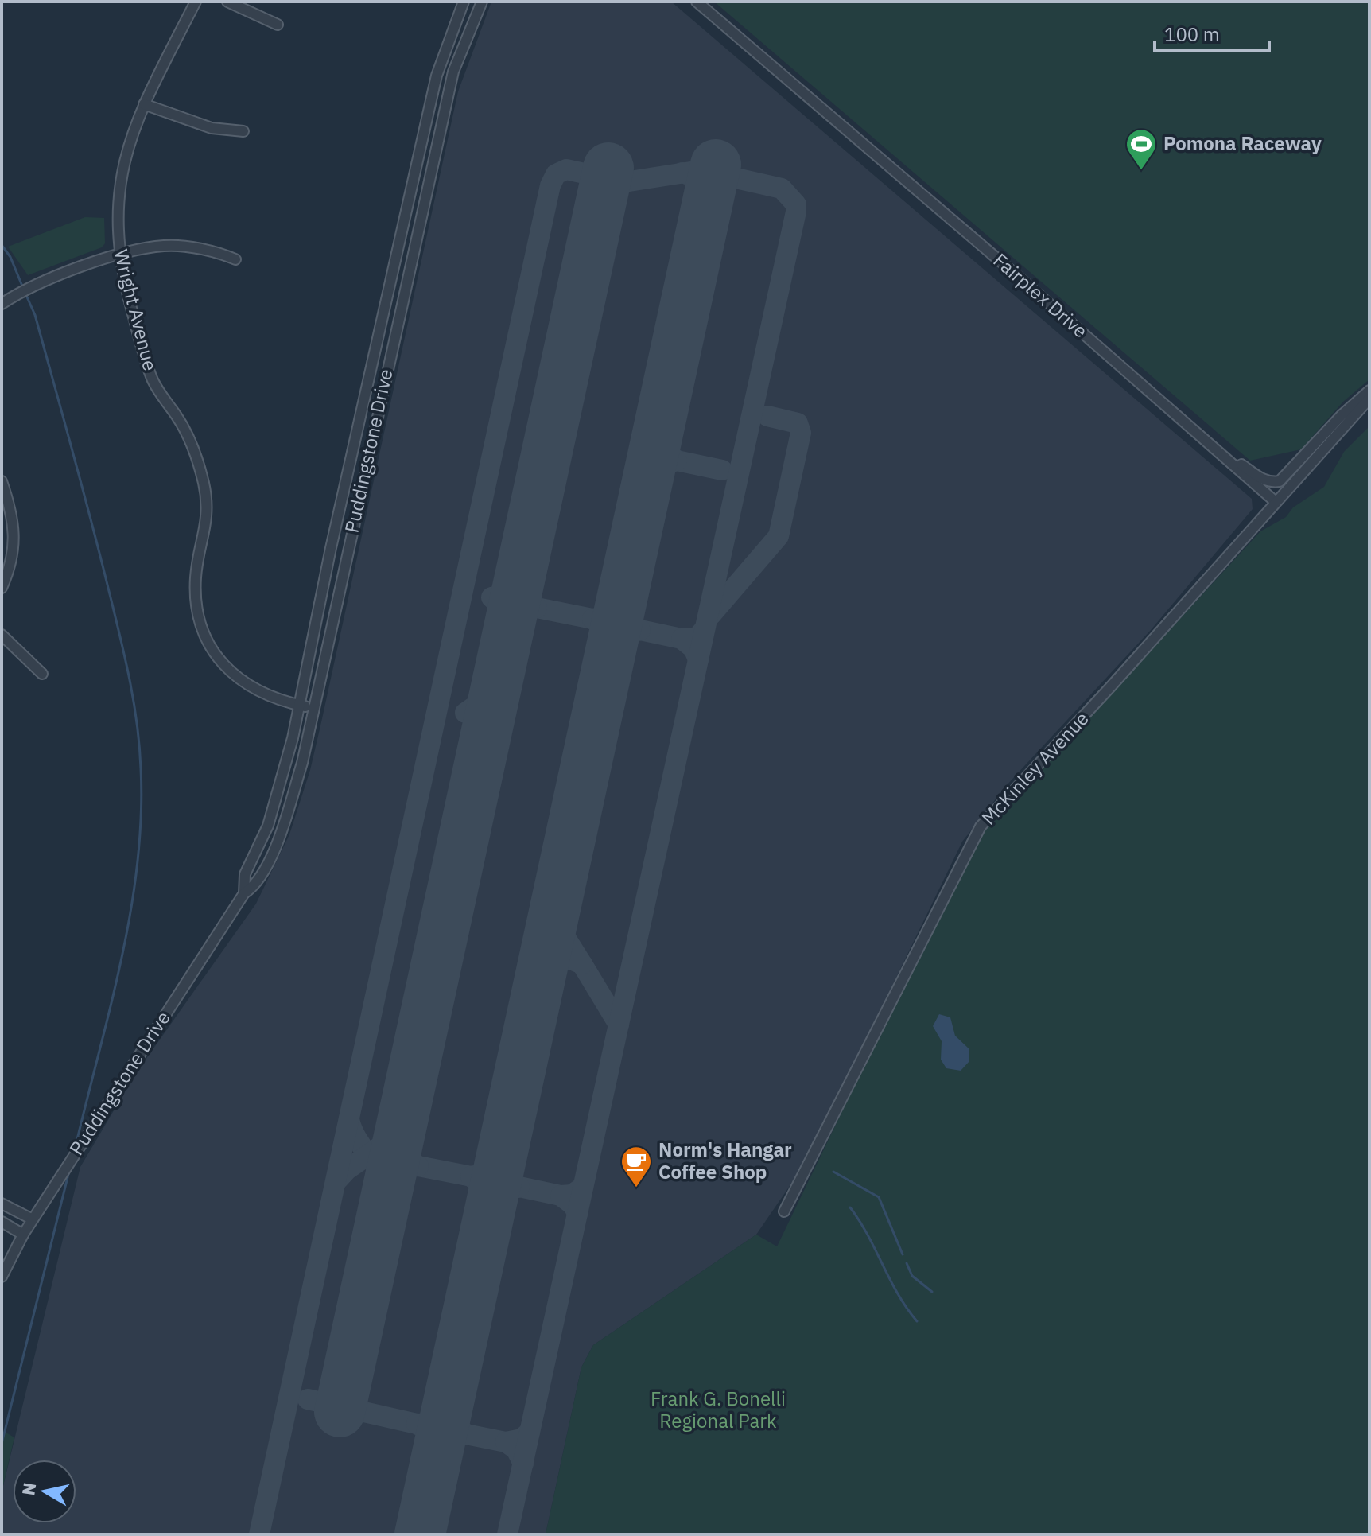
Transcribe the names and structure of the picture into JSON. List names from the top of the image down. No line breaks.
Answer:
{"streets":{"street":["Fairplex Drive","Wright Avenue","Puddingstone Drive","McKinley Avenue"]},"crossings":[["Fairplex Drive","McKinley Avenue"],["Wright Avenue","Puddingstone Drive"]],"parks":["Frank G. Bonelli Regional Park"],"places":{"sports":["Pomona Raceway"],"cafe":["Norm's Hangar Coffee Shop"]},"scale_bar":"100 m","north":"left"}
